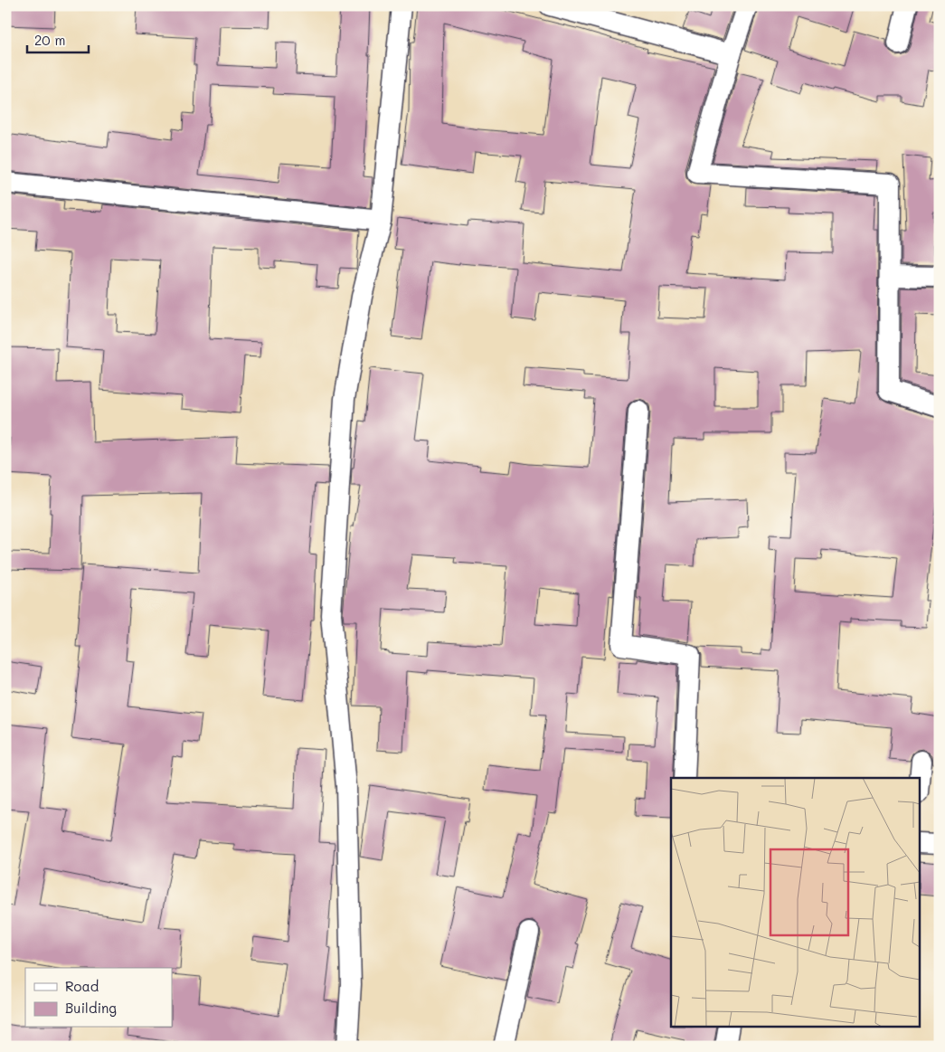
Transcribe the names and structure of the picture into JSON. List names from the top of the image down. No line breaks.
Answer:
{"legend":["Road","Building"],"scale_bar":"20 m"}
